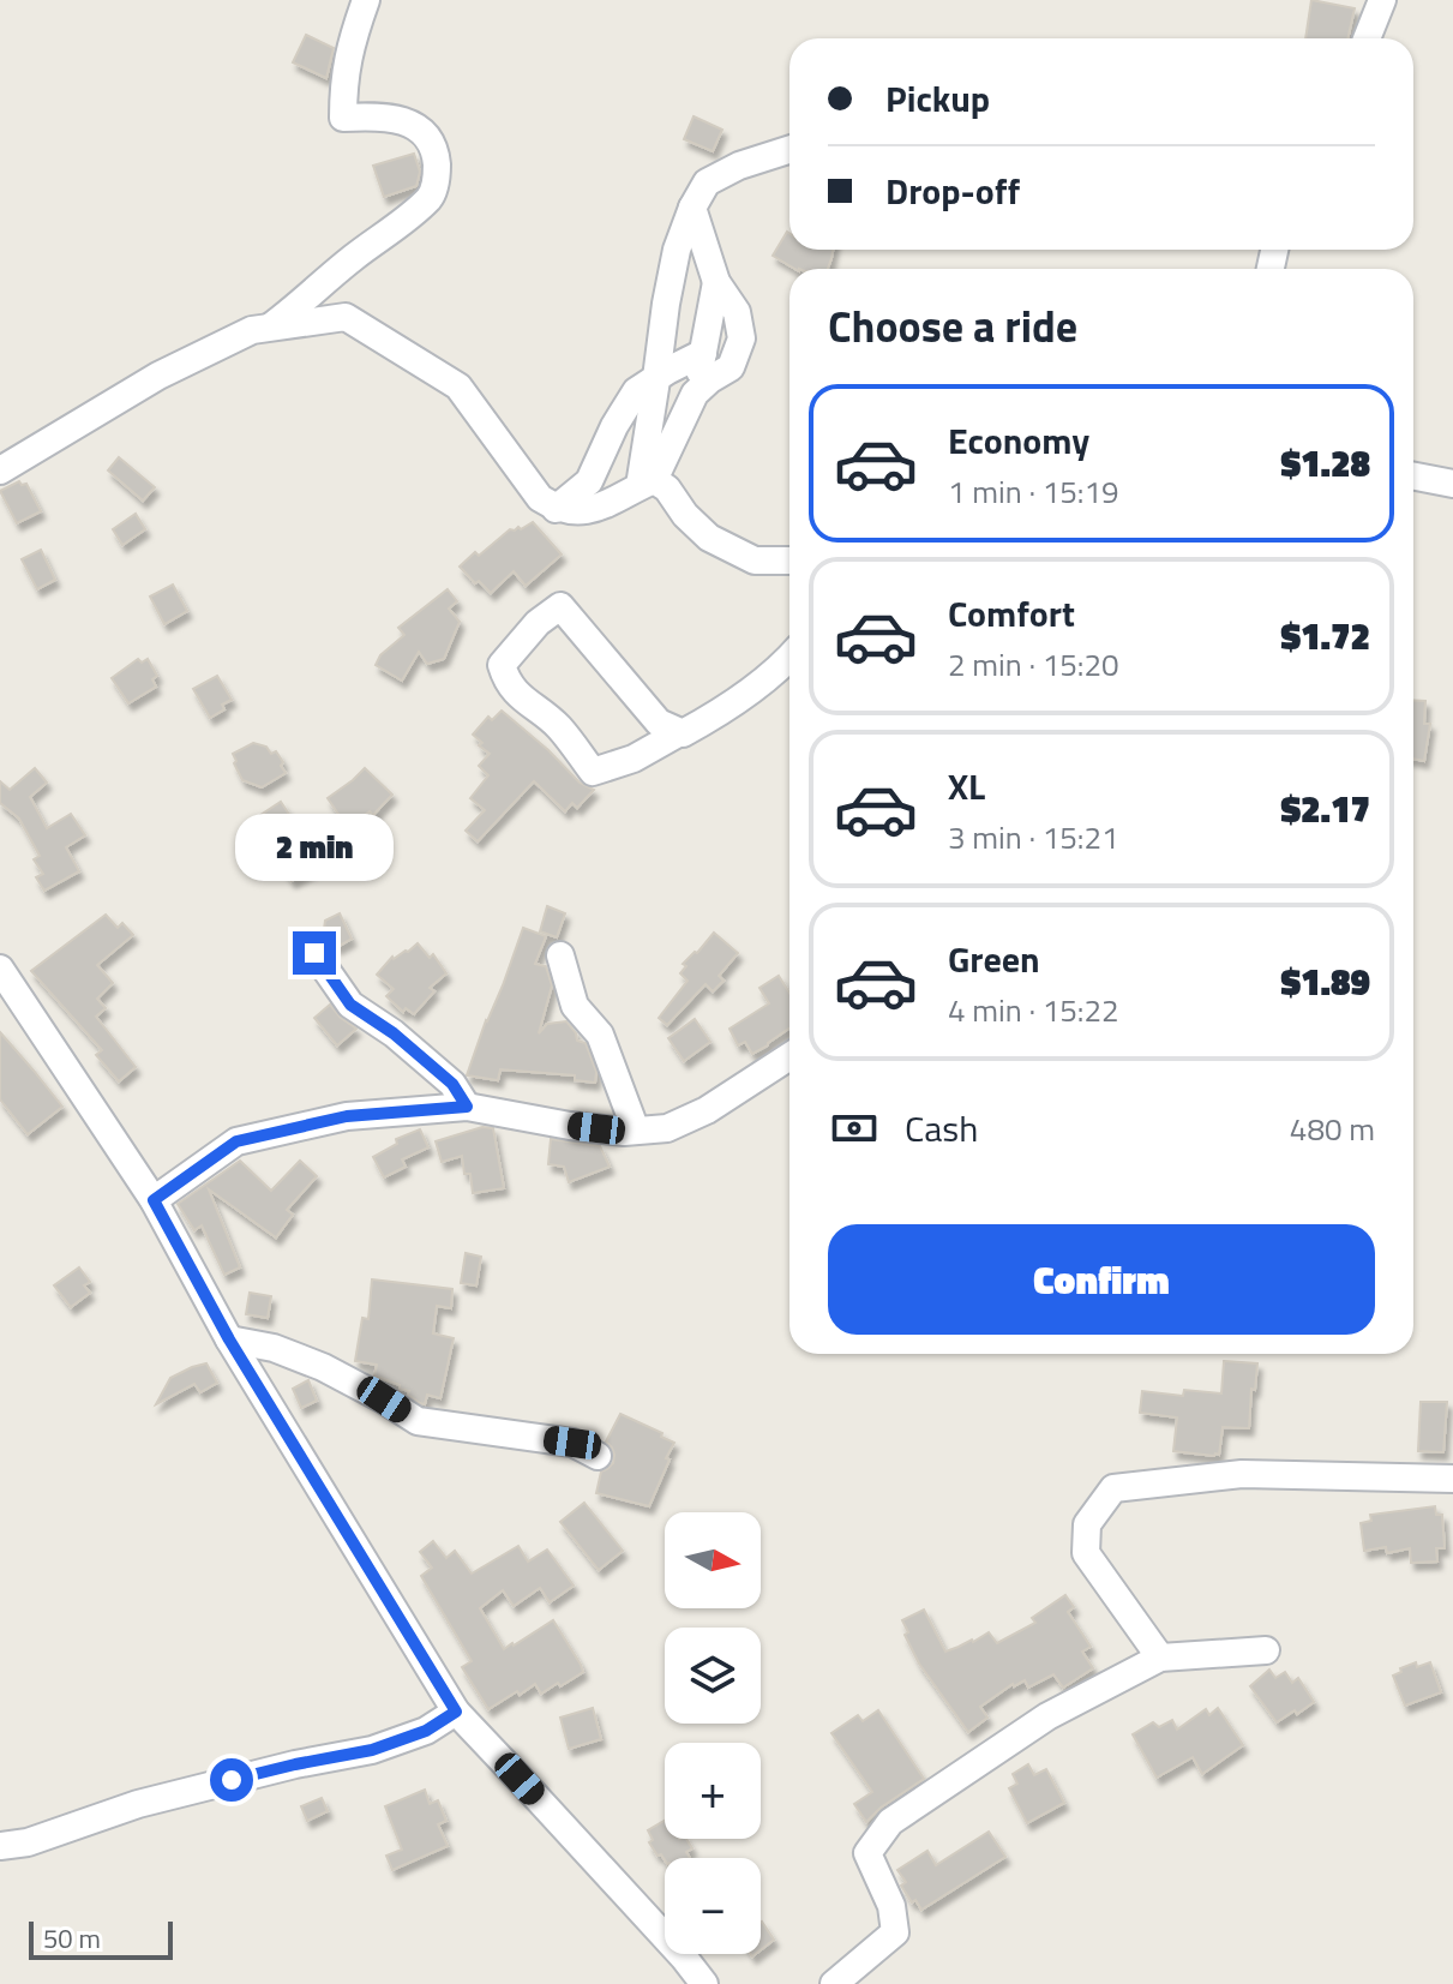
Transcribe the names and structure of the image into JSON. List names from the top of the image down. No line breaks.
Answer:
{"scale_bar":"50 m","north":"right","page":{"banner":["Pickup","Drop-off"],"heading":"Choose a ride","list":[{"name":"Economy","note":"1 min · 15:19","value":"$1.28"},{"name":"Comfort","note":"2 min · 15:20","value":"$1.72"},{"name":"XL","note":"3 min · 15:21","value":"$2.17"},{"name":"Green","note":"4 min · 15:22","value":"$1.89"}],"bubble":"2 min","pay":["Cash","480 m"],"buttons":"Confirm","map_buttons":["+","−"],"scale":"50 m"}}
